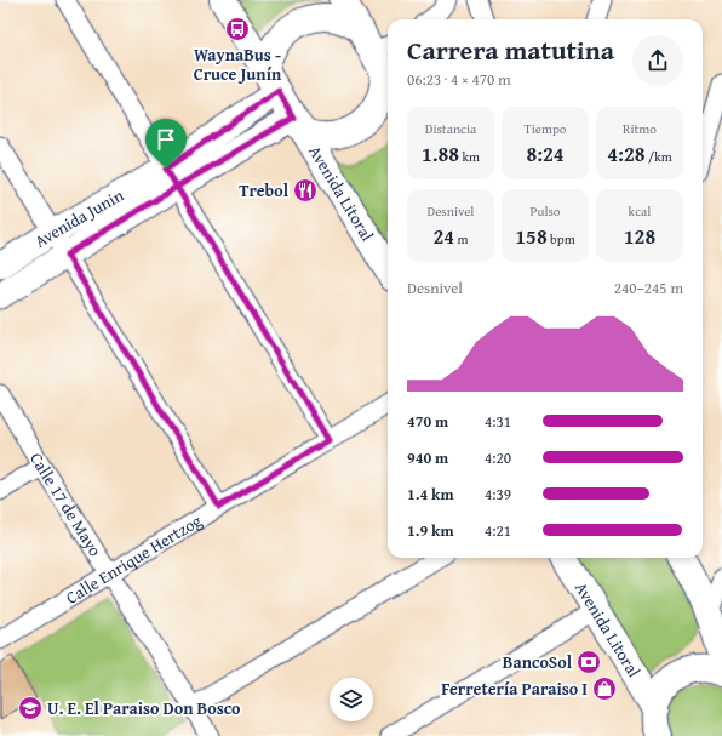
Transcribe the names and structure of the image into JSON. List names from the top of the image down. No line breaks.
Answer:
{"streets":{"main road":["Avenida Litoral"],"street":["Avenida Junin","Calle 17 de Mayo","Calle Enrique Hertzog"]},"crossings":[["Avenida Litoral","Avenida Junin"],["Calle 17 de Mayo","Calle Enrique Hertzog"]],"places":{"bus stop":["WaynaBus - Cruce Junín"],"restaurant":["Trebol"],"bank":["BancoSol"],"shop":["Ferretería Paraiso I"],"school or university":["U. E. El Paraiso Don Bosco"]},"page":{"heading":["Carrera matutina","06:23 · 4 × 470 m"],"stats":[["Distancia","1.88 km"],["Tiempo","8:24"],["Ritmo","4:28 /km"],["Desnivel","24 m"],["Pulso","158 bpm"],["kcal","128"]],"chart":["Desnivel","240–245 m"],"list":[{"name":"470 m","note":"4:31"},{"name":"940 m","note":"4:20"},{"name":"1.4 km","note":"4:39"},{"name":"1.9 km","note":"4:21"}]}}
